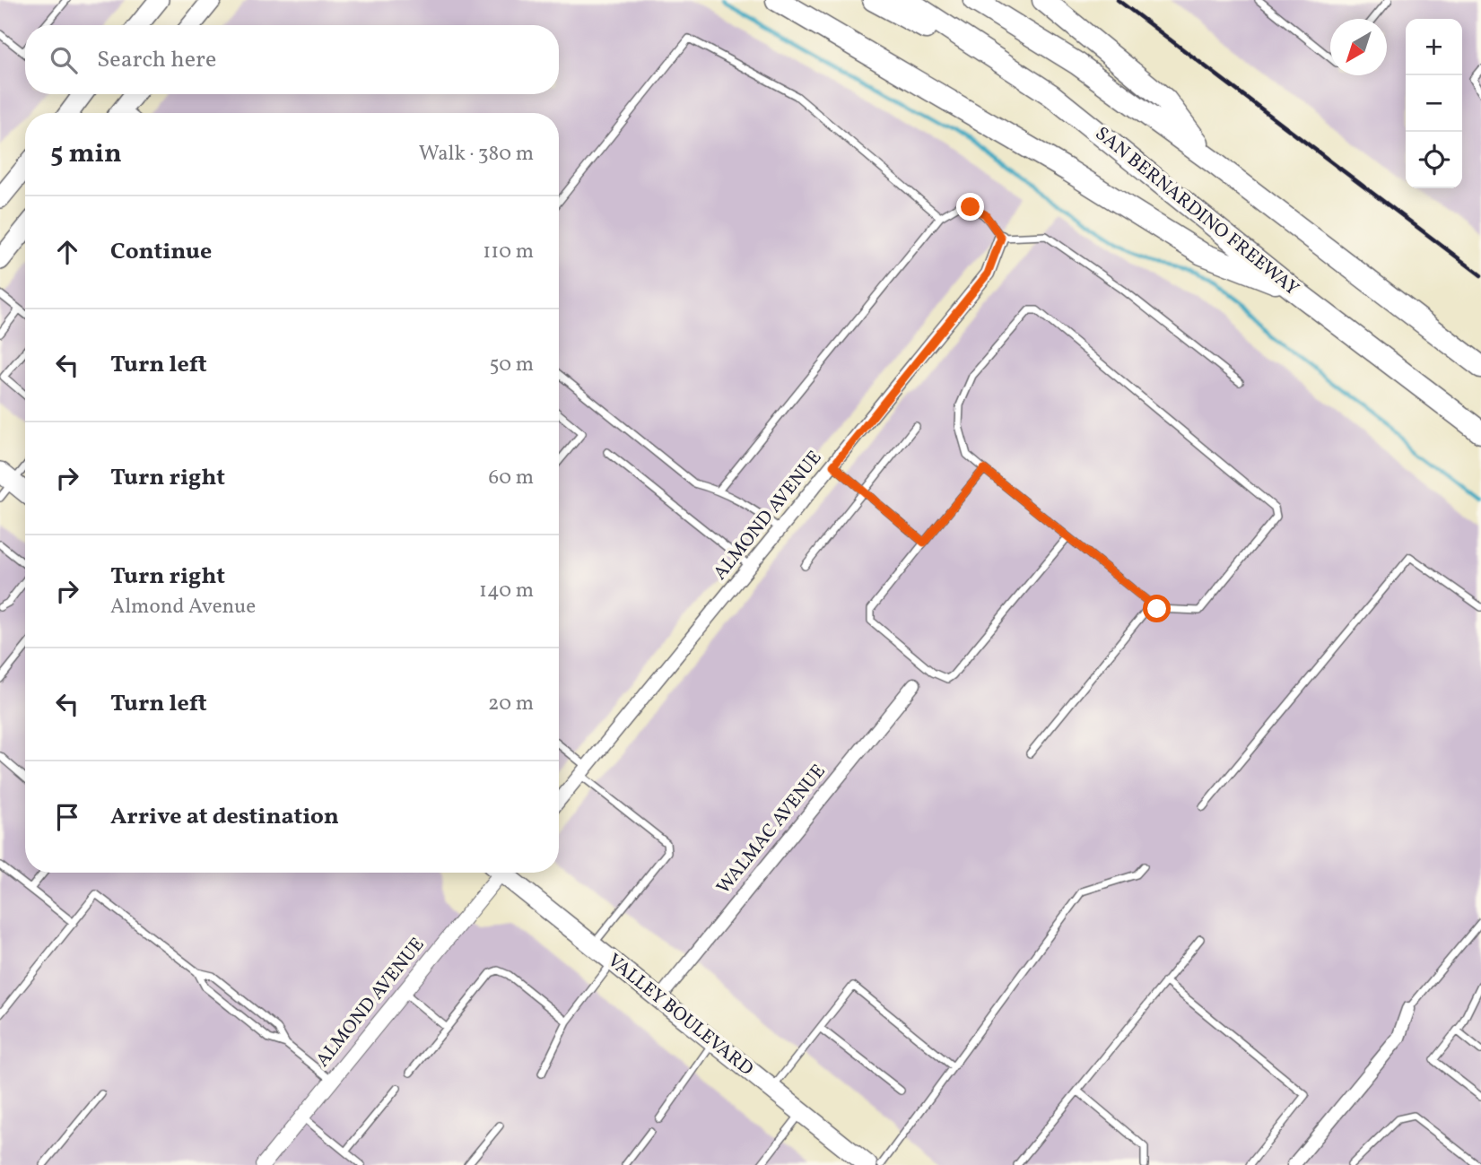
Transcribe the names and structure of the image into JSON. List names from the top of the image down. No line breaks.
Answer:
{"streets":{"highway":["SAN BERNARDINO FREEWAY"],"main road":["VALLEY BOULEVARD"],"street":["ALMOND AVENUE","WALMAC AVENUE"]},"crossings":[["WALMAC AVENUE","VALLEY BOULEVARD"]],"north":"bottom left","page":{"map_buttons":["+","−"],"search":"Search here","heading":["5 min","Walk · 380 m"],"list":[["Continue","110 m"],["Turn left","50 m"],["Turn right","60 m"],["Turn right","Almond Avenue","140 m"],["Turn left","20 m"],"Arrive at destination"]}}
